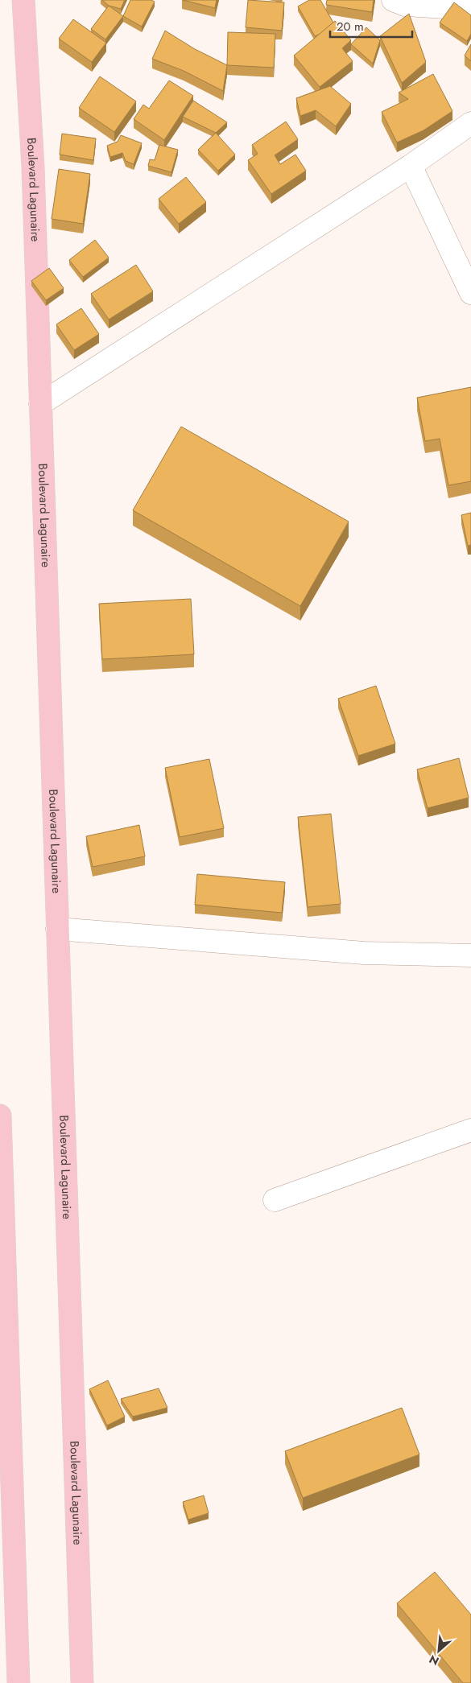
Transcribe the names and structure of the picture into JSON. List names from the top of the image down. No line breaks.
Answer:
{"streets":{"main road":["Boulevard Lagunaire"]},"scale_bar":"20 m","north":"bottom left"}
